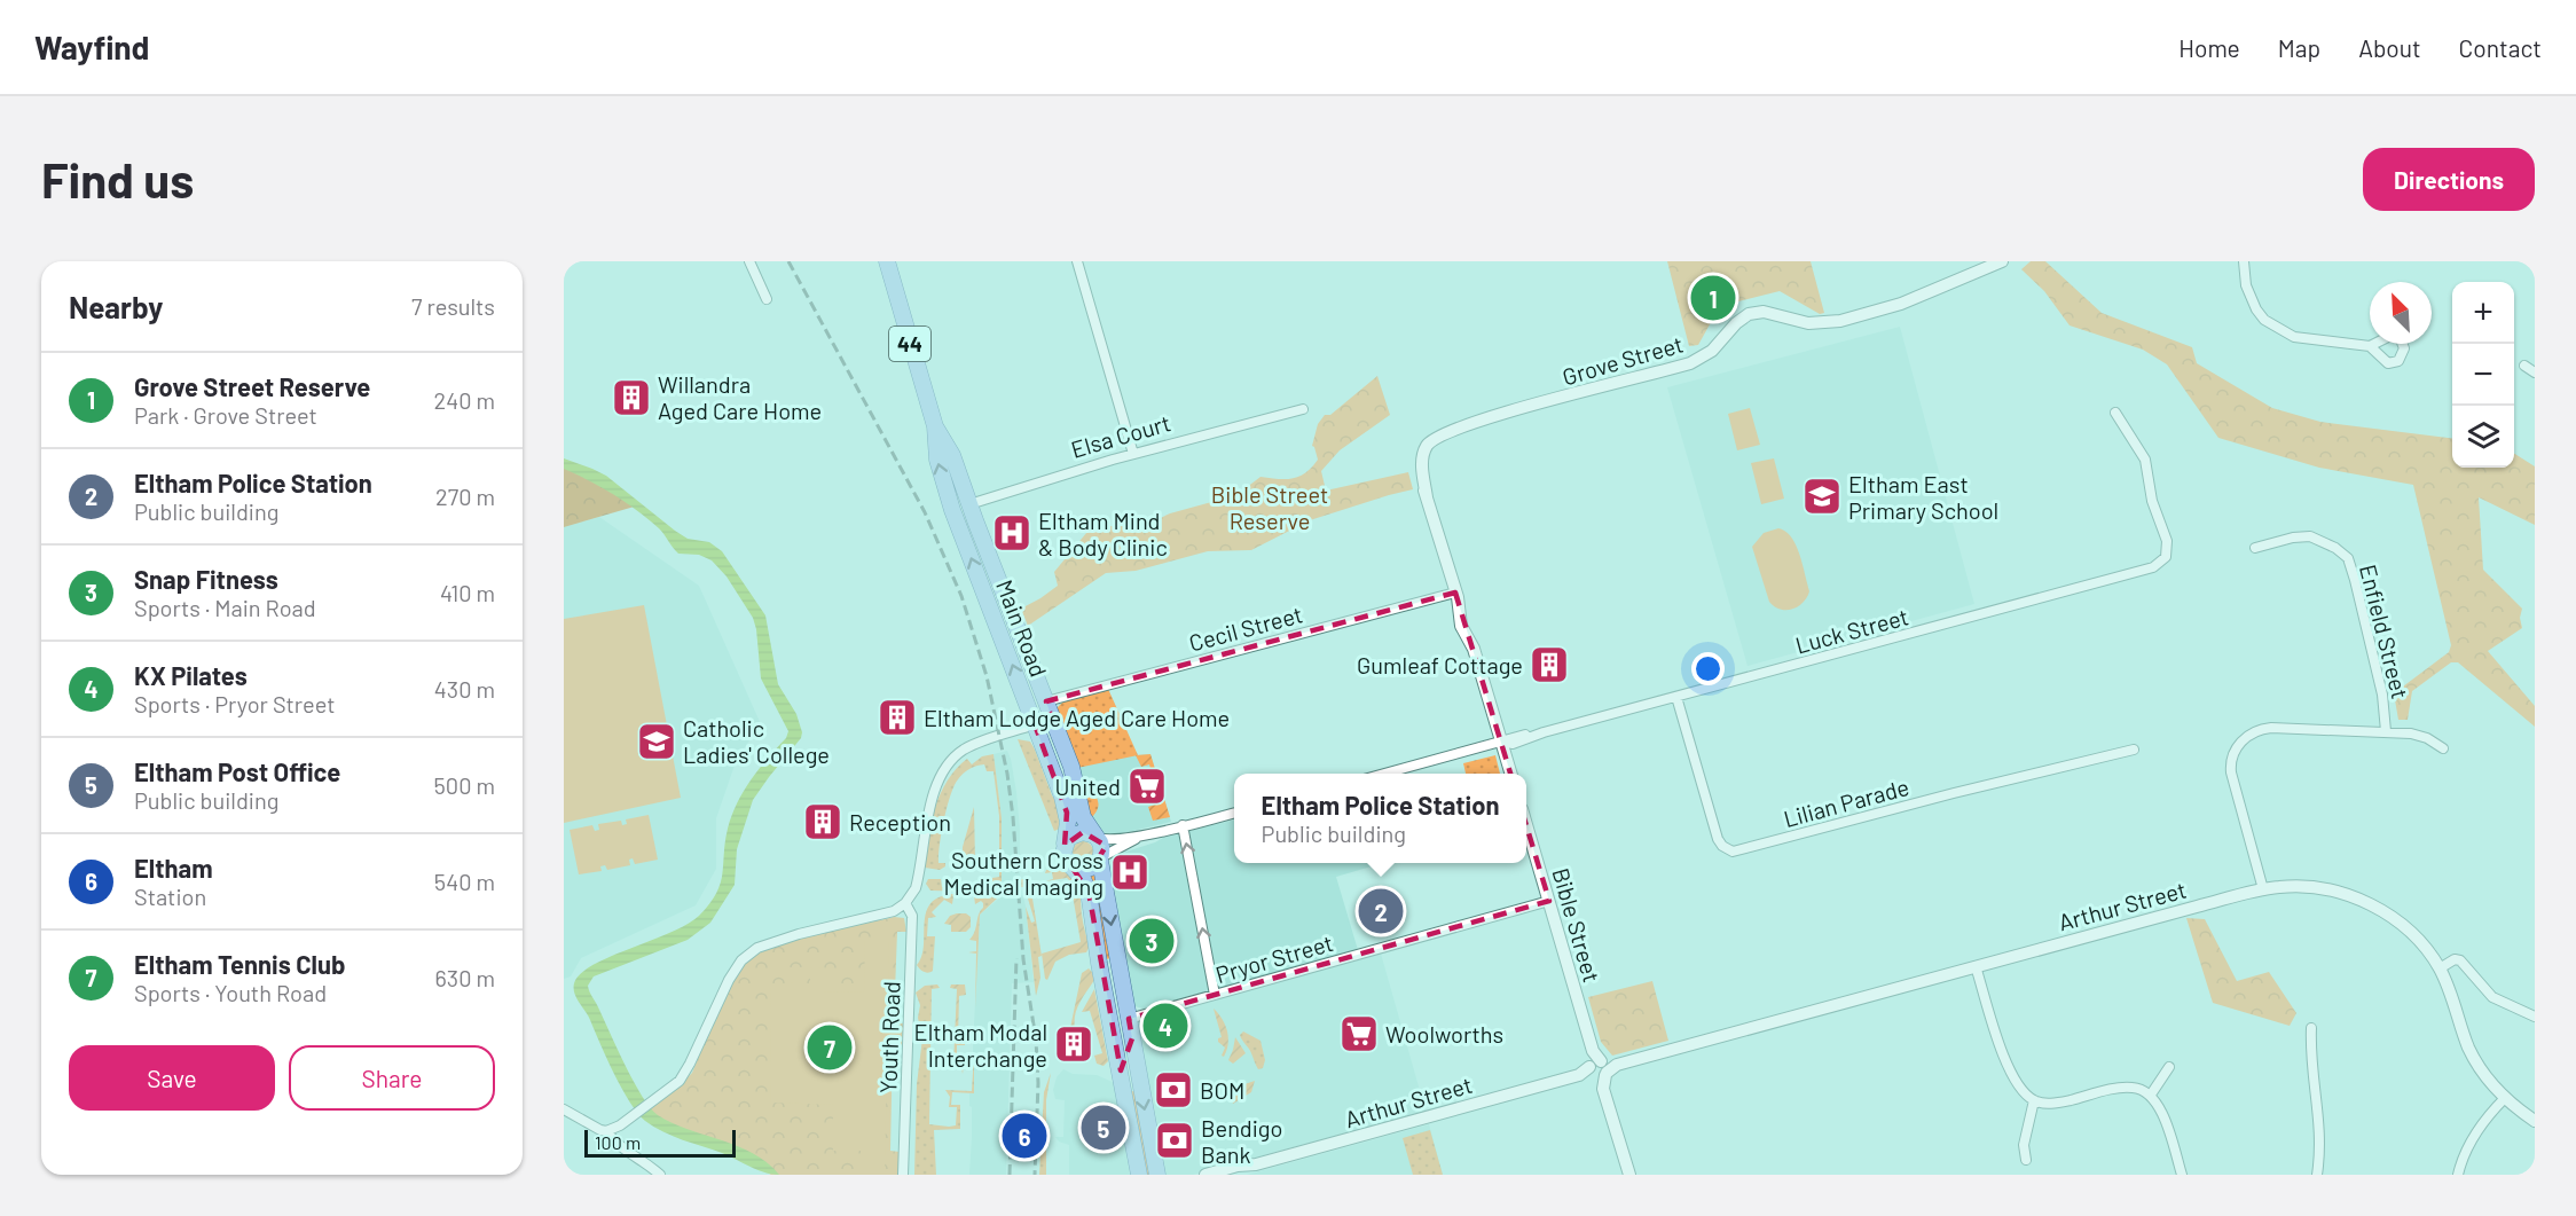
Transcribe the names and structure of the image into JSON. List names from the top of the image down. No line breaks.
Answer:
{"streets":{"main road":["44","Elsa Court","Main Road"],"street":["Grove Street","Cecil Street","Luck Street","Enfield Street","Lilian Parade","Arthur Street","Bible Street","Pryor Street","Youth Road"]},"crossings":[["44","Main Road"],["44","Pryor Street"],["Grove Street","Cecil Street"],["Elsa Court","Main Road"],["Main Road","Cecil Street"],["Luck Street","Lilian Parade"],["Arthur Street","Bible Street"],["Bible Street","Pryor Street"]],"parks":["Bible Street Reserve"],"places":{"building":["Willandra Aged Care Home","Gumleaf Cottage","Eltham Lodge Aged Care Home","Reception","Eltham Modal Interchange"],"school or university":["Eltham East Primary School","Catholic Ladies' College"],"hospital":["Eltham Mind & Body Clinic","Southern Cross Medical Imaging"],"supermarket":["United","Woolworths"],"bank":["BOM","Bendigo Bank"]},"scale_bar":"100 m","north":"top left","page":{"header":"Wayfind","nav":["Home","Map","About","Contact"],"buttons":["Directions",["Save","Share"]],"title":"Find us","heading":["Nearby","7 results"],"pins":["1","2","3","4","7","5","6"],"map_buttons":["+","−"],"list":[{"mark":"1","name":"Grove Street Reserve","note":"Park · Grove Street","value":"240 m"},{"mark":"2","name":"Eltham Police Station","note":"Public building","value":"270 m"},{"mark":"3","name":"Snap Fitness","note":"Sports · Main Road","value":"410 m"},{"mark":"4","name":"KX Pilates","note":"Sports · Pryor Street","value":"430 m"},{"mark":"5","name":"Eltham Post Office","note":"Public building","value":"500 m"},{"mark":"6","name":"Eltham","note":"Station","value":"540 m"},{"mark":"7","name":"Eltham Tennis Club","note":"Sports · Youth Road","value":"630 m"}],"popup":["Eltham Police Station","Public building"],"scale":"100 m"}}
